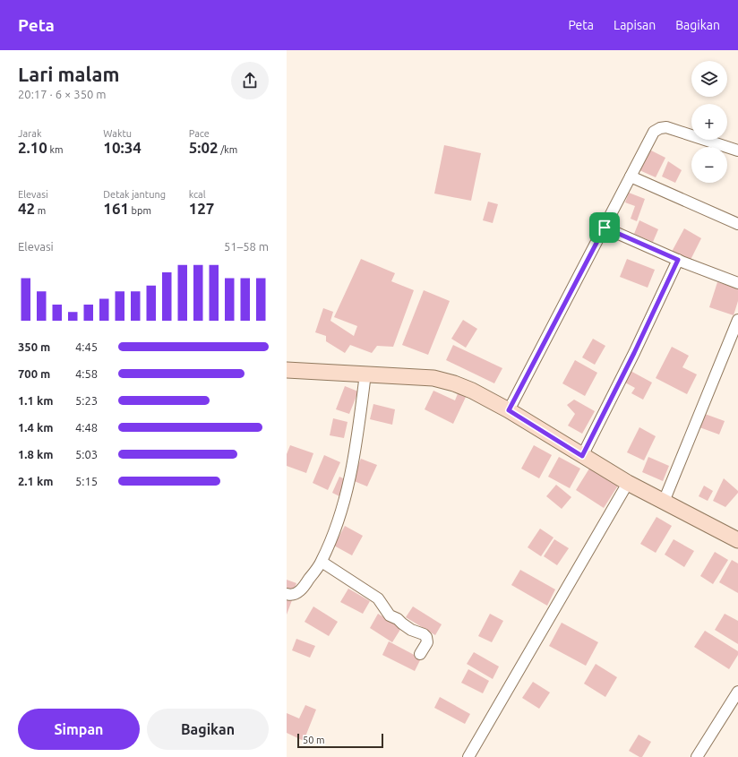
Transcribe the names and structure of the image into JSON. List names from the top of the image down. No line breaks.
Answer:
{"scale_bar":"50 m","page":{"header":"Peta","nav":["Peta","Lapisan","Bagikan"],"heading":["Lari malam","20:17 · 6 × 350 m"],"map_buttons":["+","−"],"stats":[["Jarak","2.10 km"],["Waktu","10:34"],["Pace","5:02 /km"],["Elevasi","42 m"],["Detak jantung","161 bpm"],["kcal","127"]],"chart":["Elevasi","51–58 m"],"list":[{"name":"350 m","note":"4:45"},{"name":"700 m","note":"4:58"},{"name":"1.1 km","note":"5:23"},{"name":"1.4 km","note":"4:48"},{"name":"1.8 km","note":"5:03"},{"name":"2.1 km","note":"5:15"}],"buttons":["Simpan","Bagikan"],"scale":"50 m"}}
